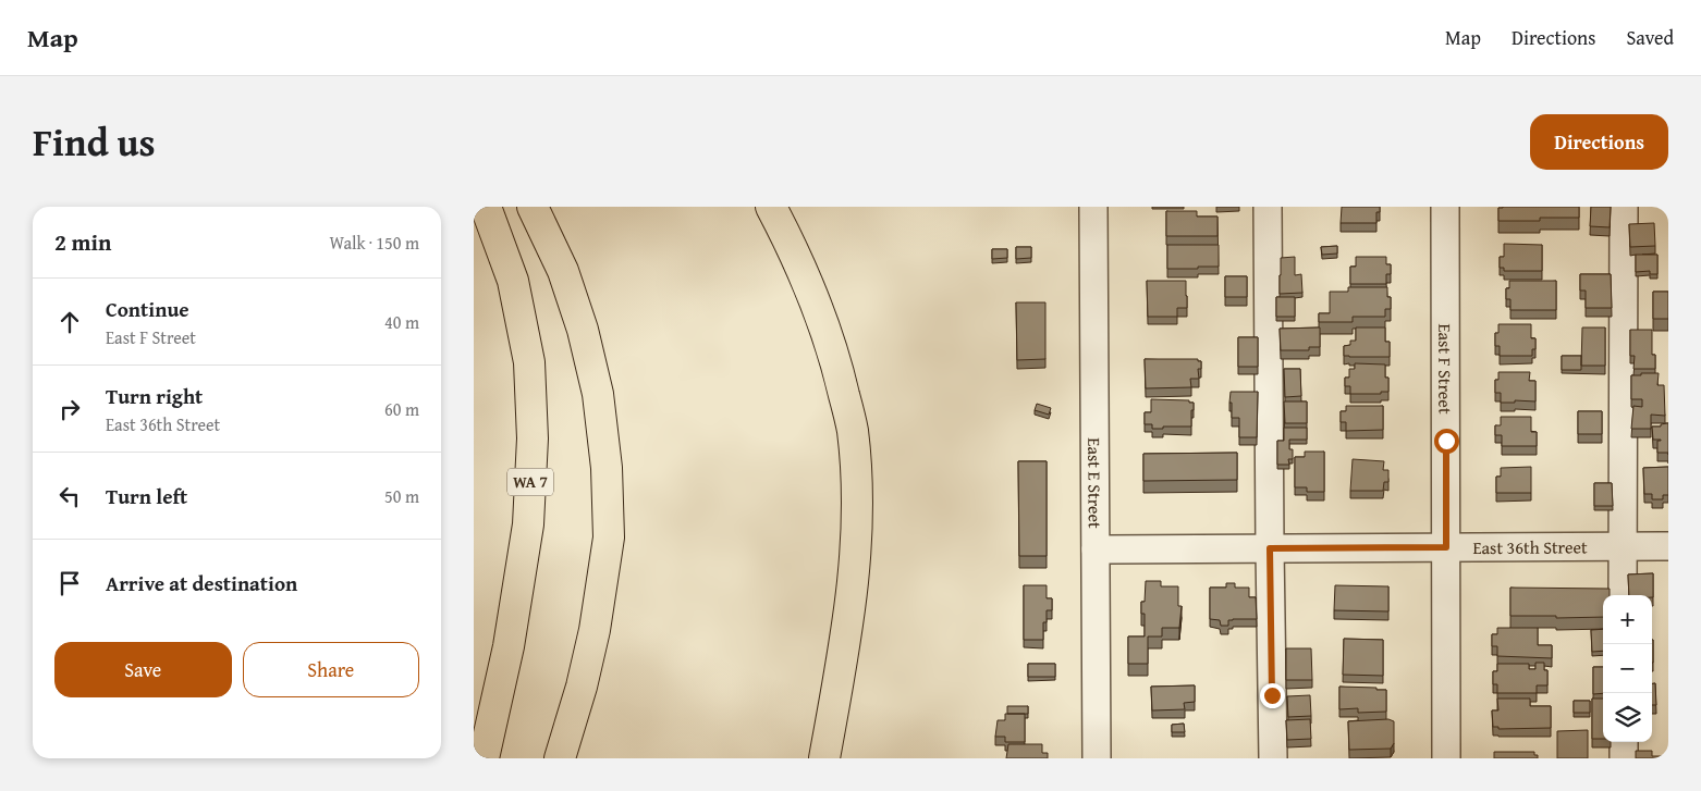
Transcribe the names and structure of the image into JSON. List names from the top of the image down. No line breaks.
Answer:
{"streets":{"highway":["WA 7"],"street":["East F Street","East E Street","East 36th Street"]},"crossings":[["East F Street","East 36th Street"],["East E Street","East 36th Street"]],"page":{"header":"Map","nav":["Map","Directions","Saved"],"title":"Find us","buttons":["Directions",["Save","Share"]],"heading":["2 min","Walk · 150 m"],"list":[["Continue","East F Street","40 m"],["Turn right","East 36th Street","60 m"],["Turn left","50 m"],"Arrive at destination"],"map_buttons":["+","−"]}}
